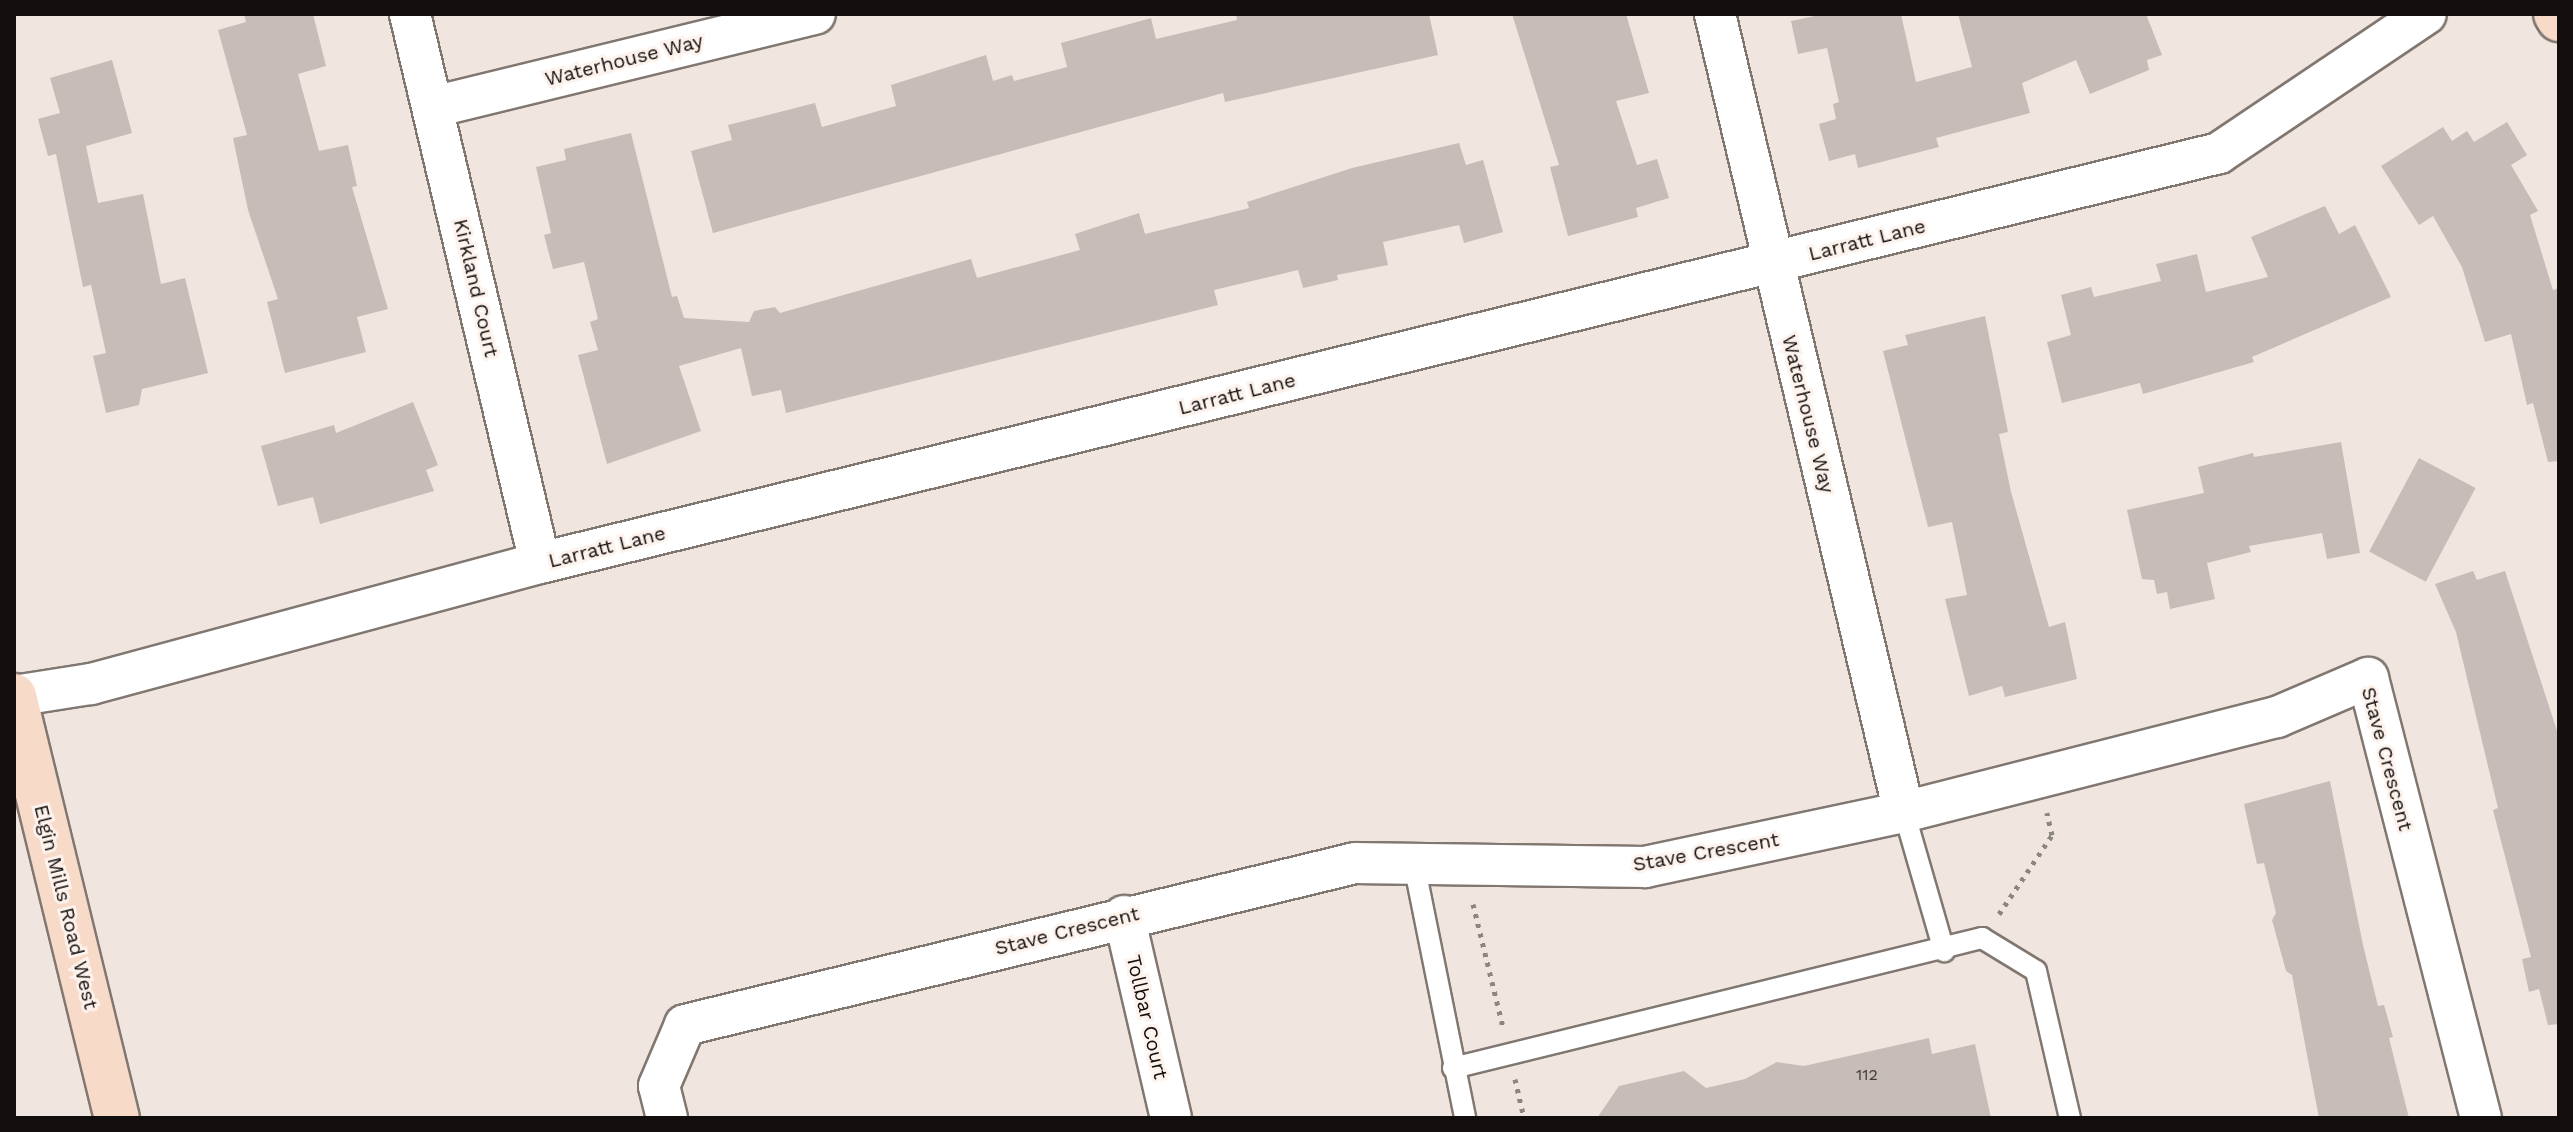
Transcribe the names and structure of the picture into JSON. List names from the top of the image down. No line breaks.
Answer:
{"streets":{"main road":["Elgin Mills Road West"],"street":["Waterhouse Way","Larratt Lane","Kirkland Court","Stave Crescent","Tollbar Court"]},"crossings":[["Waterhouse Way","Larratt Lane"],["Waterhouse Way","Kirkland Court"],["Waterhouse Way","Stave Crescent"],["Larratt Lane","Kirkland Court"],["Larratt Lane","Elgin Mills Road West"],["Stave Crescent","Tollbar Court"]],"house_numbers":["112"]}
